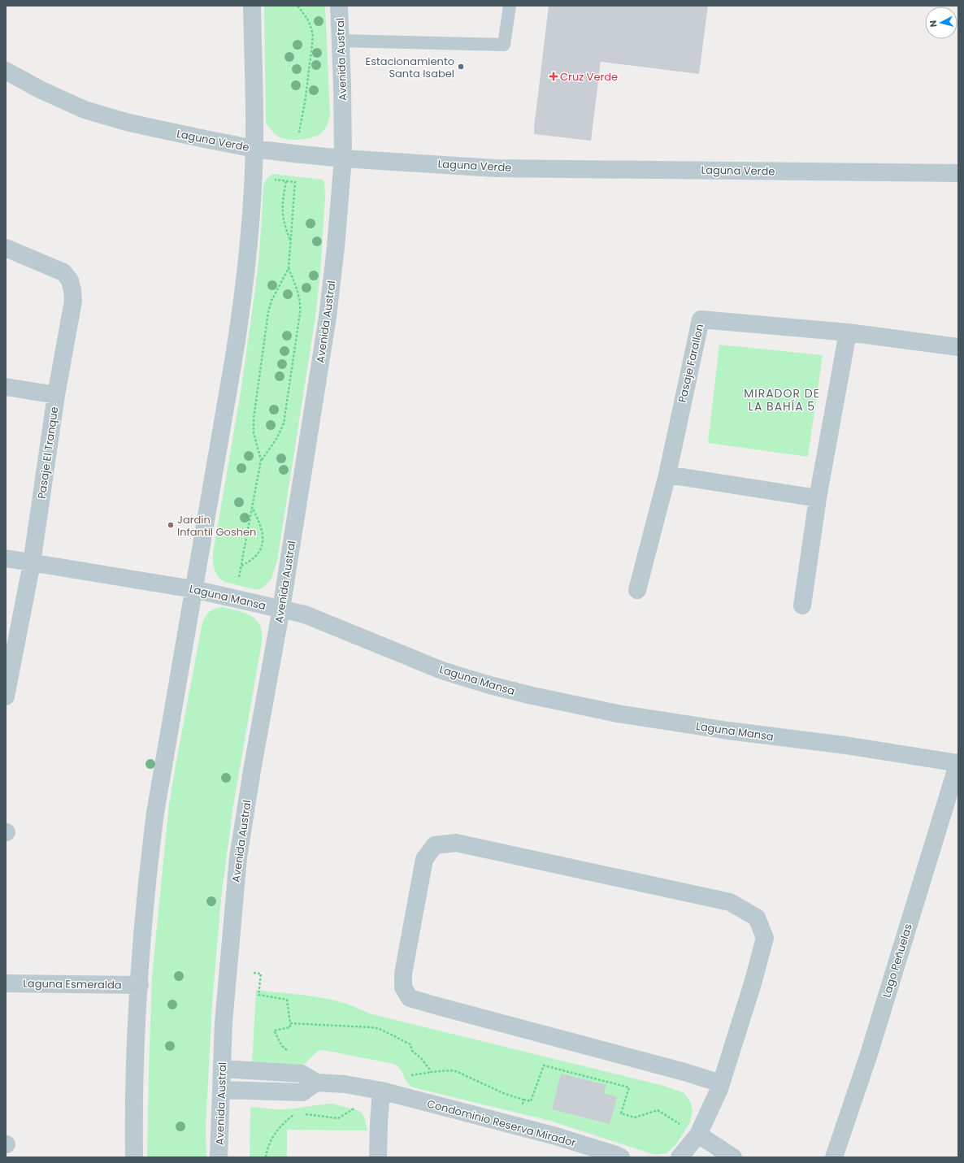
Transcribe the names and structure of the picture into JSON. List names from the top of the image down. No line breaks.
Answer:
{"streets":{"street":["Avenida Austral","Laguna Verde","Pasaje Farallon","Pasaje El Tranque","Laguna Mansa","Lago Peñuelas","Laguna Esmeralda","Condominio Reserva Mirador"]},"crossings":[["Avenida Austral","Laguna Verde"],["Avenida Austral","Laguna Mansa"],["Avenida Austral","Condominio Reserva Mirador"],["Pasaje El Tranque","Laguna Mansa"],["Laguna Mansa","Lago Peñuelas"]],"districts":["MIRADOR DE LA BAHÍA 5"],"places":{"other":["Estacionamiento Santa Isabel","Jardín Infantil Goshen"],"health":["Cruz Verde"]},"north":"left"}
